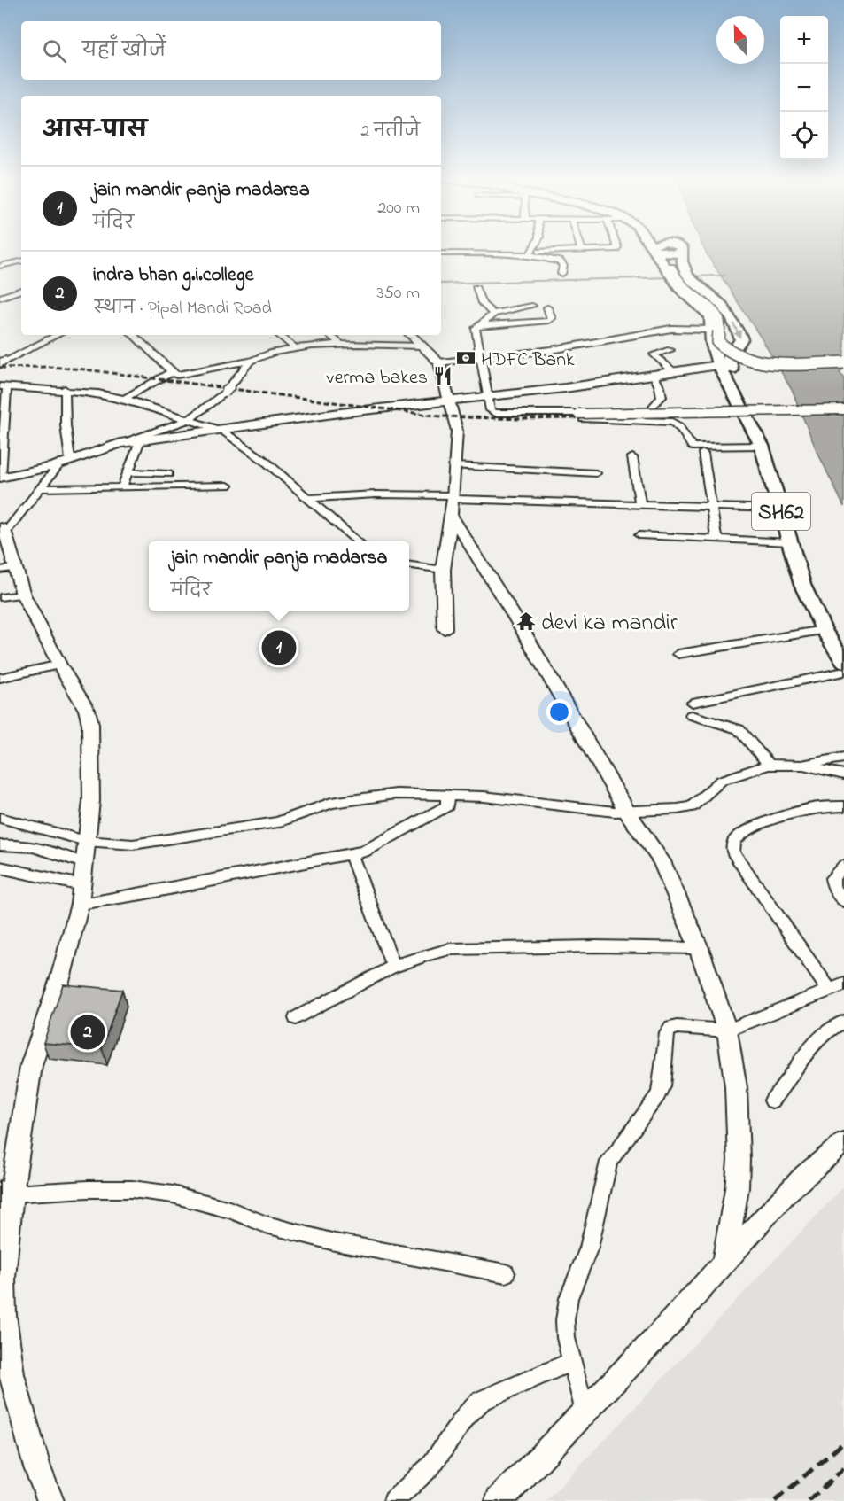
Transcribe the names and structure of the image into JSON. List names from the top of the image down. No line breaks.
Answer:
{"streets":{"main road":["SH62"]},"places":{"bank":["HDFC Bank"],"restaurant":["verma bakes"],"temple":["devi ka mandir"]},"north":"top","page":{"map_buttons":["+","−"],"search":"यहाँ खोजें","heading":["आस-पास","2 नतीजे"],"list":[{"mark":"1","name":"jain mandir panja madarsa","note":"मंदिर","value":"200 m"},{"mark":"2","name":"indra bhan g.i.college","note":"स्थान · Pipal Mandi Road","value":"350 m"}],"popup":["jain mandir panja madarsa","मंदिर"],"pins":["1","2"]}}
